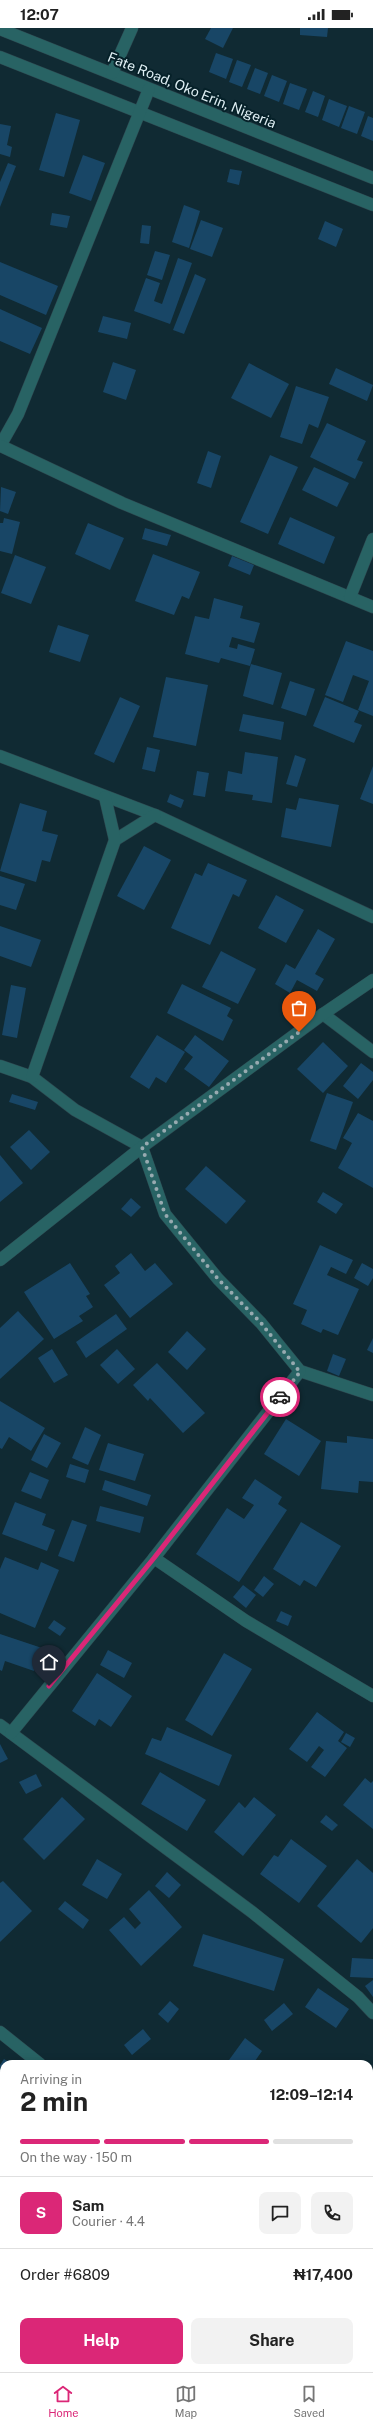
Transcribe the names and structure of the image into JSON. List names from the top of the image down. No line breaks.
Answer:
{"streets":{"street":["Fate Road, Oko Erin, Nigeria"]},"page":{"status":"12:07","heading":["2 min","Arriving in","12:09–12:14"],"panel":["Sam","Courier · 4.4","Order #6809","₦17,400"],"bar":"On the way · 150 m","round":"S","buttons":["Help","Share"],"tabs":["Home","Map","Saved"]}}
